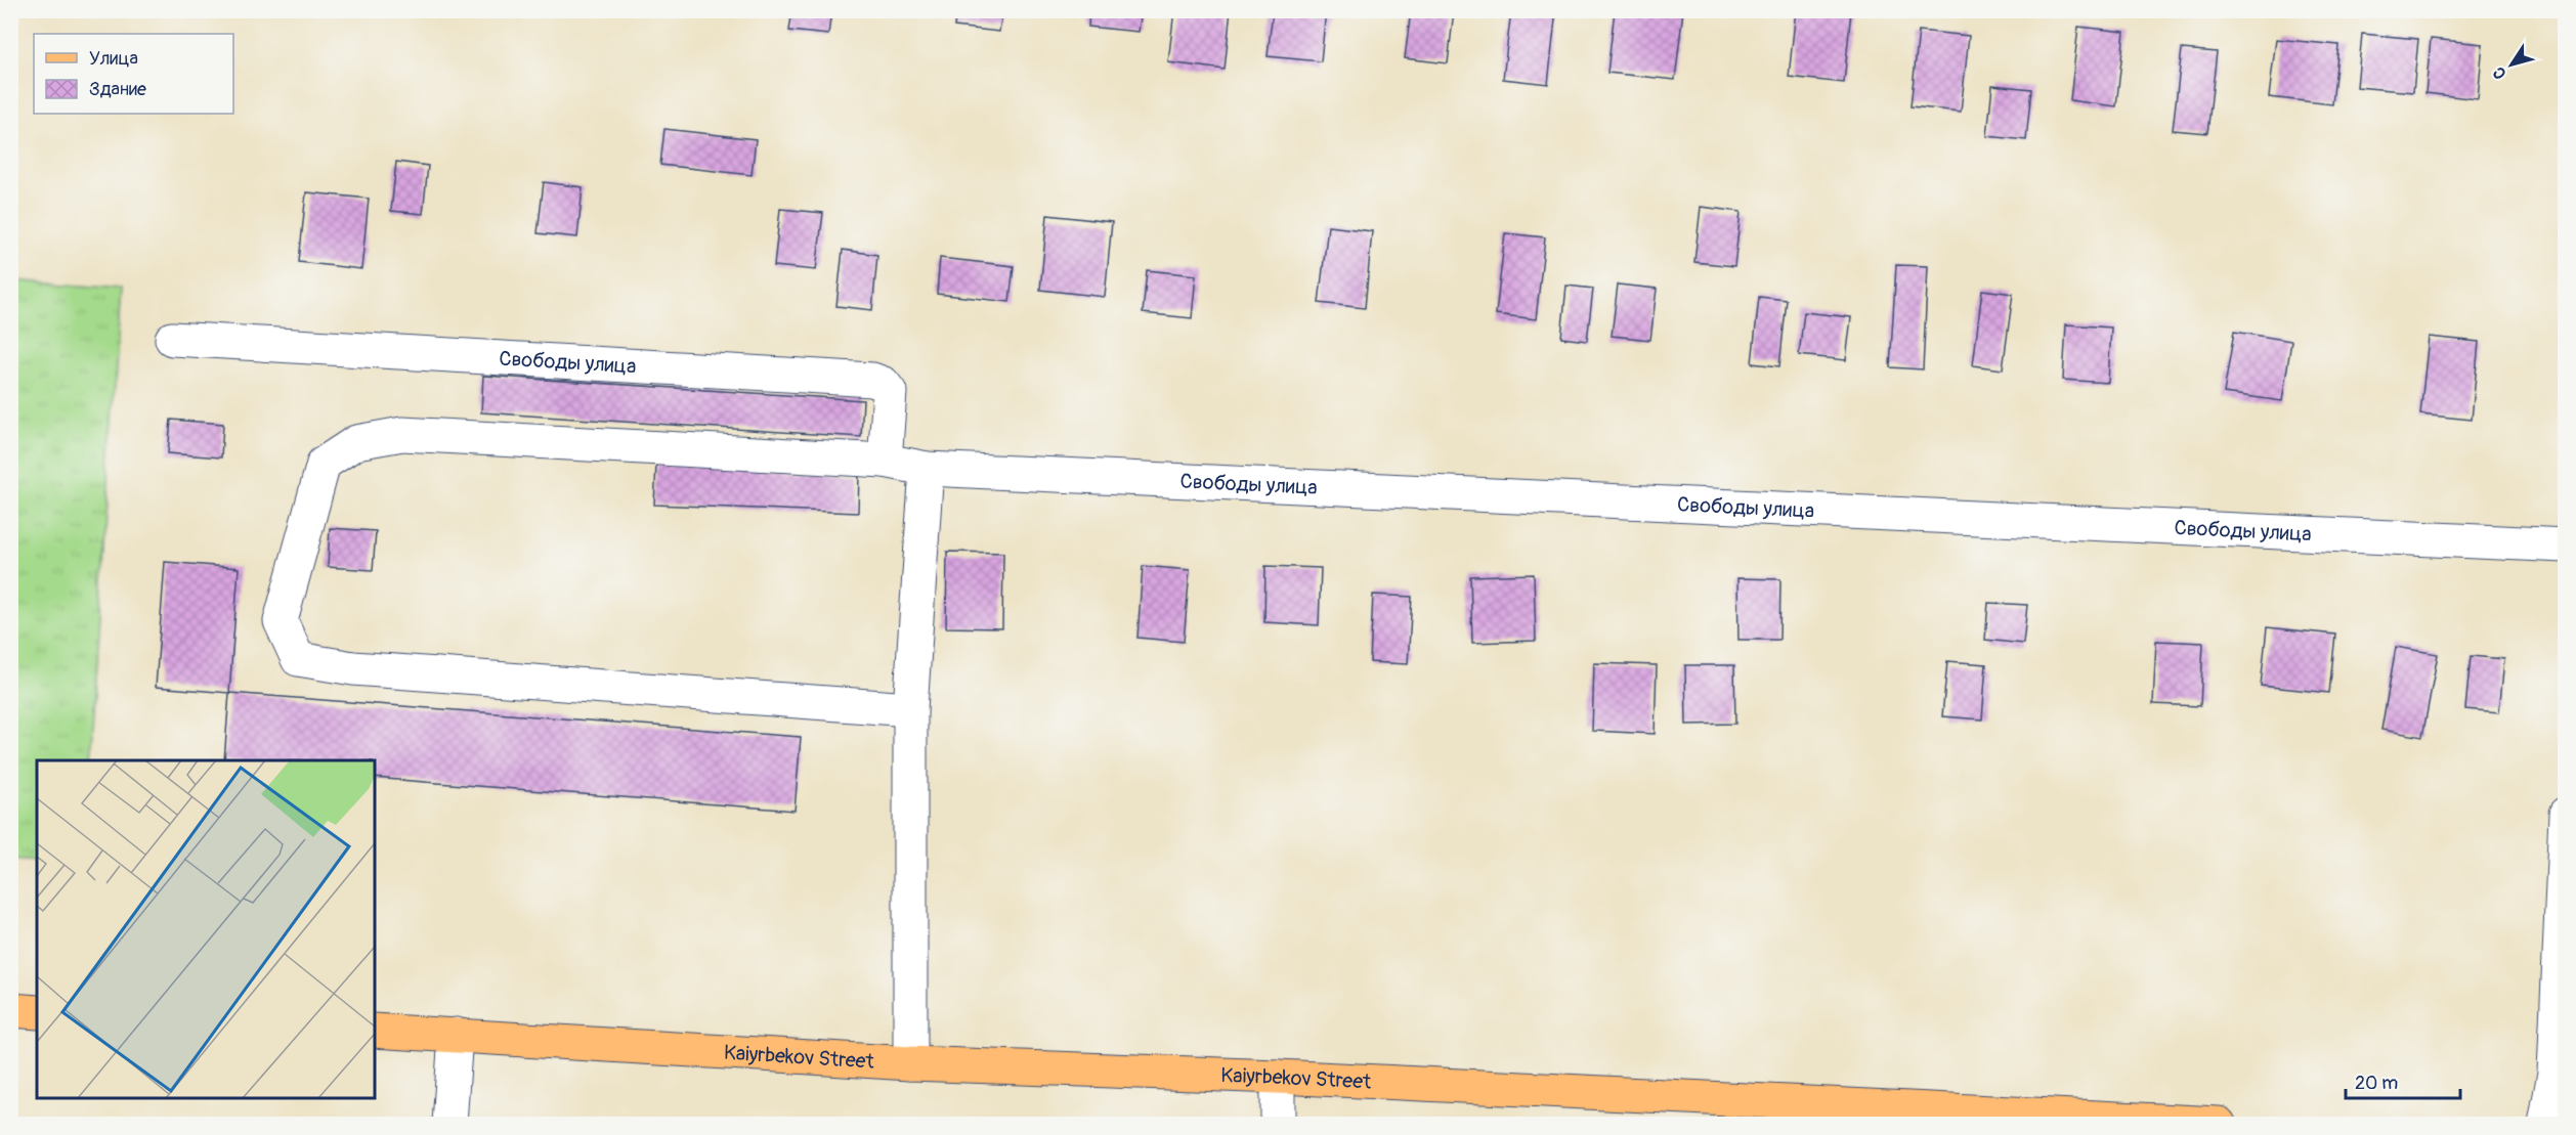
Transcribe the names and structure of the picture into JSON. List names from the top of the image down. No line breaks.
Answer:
{"streets":{"main road":["Kaiyrbekov Street"],"street":["Свободы улица"]},"legend":["Улица","Здание"],"scale_bar":"20 m","north":"bottom left"}
